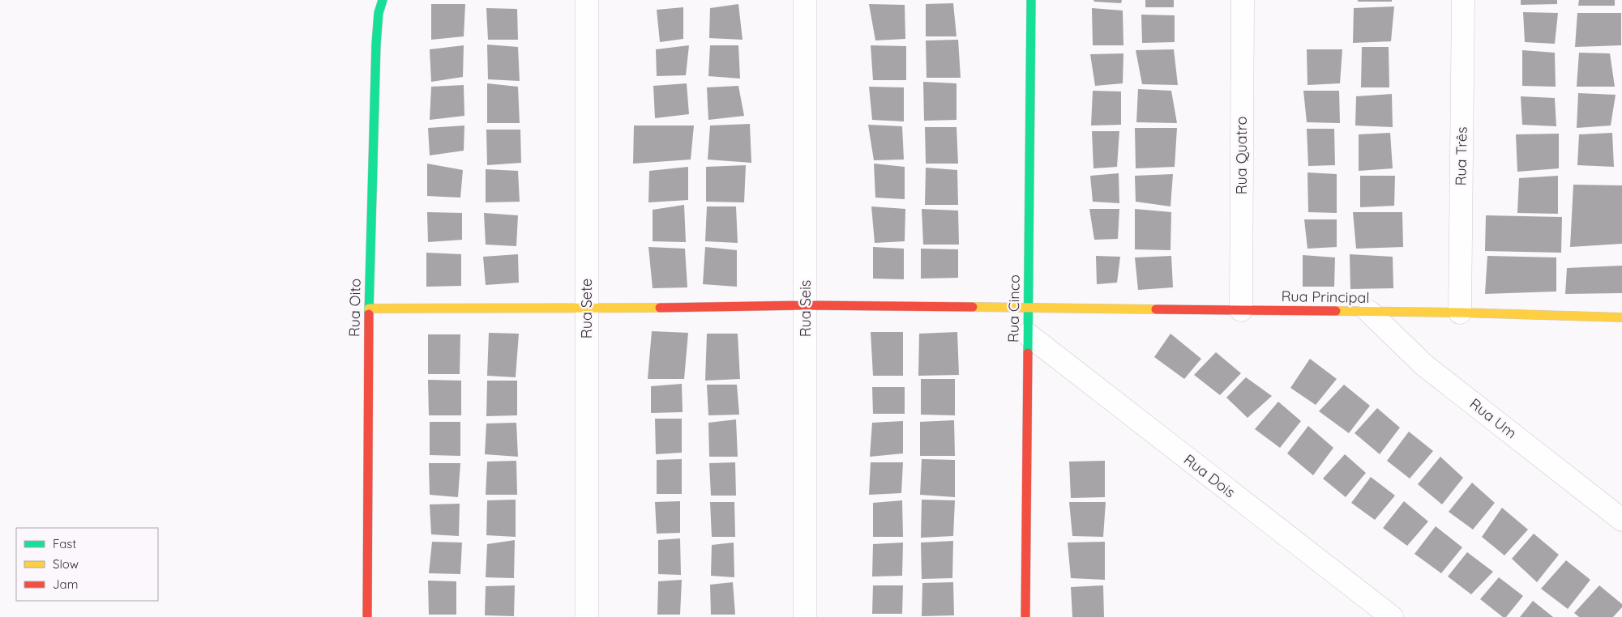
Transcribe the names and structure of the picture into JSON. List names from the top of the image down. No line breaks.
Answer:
{"streets":{"street":["Rua Quatro","Rua Três","Rua Principal","Rua Oito","Rua Sete","Rua Seis","Rua Cinco","Rua Um","Rua Dois"]},"crossings":[["Rua Quatro","Rua Principal"],["Rua Três","Rua Principal"],["Rua Principal","Rua Oito"],["Rua Principal","Rua Sete"],["Rua Principal","Rua Seis"],["Rua Principal","Rua Cinco"],["Rua Principal","Rua Um"],["Rua Cinco","Rua Dois"]],"legend":["Fast","Slow","Jam"]}
